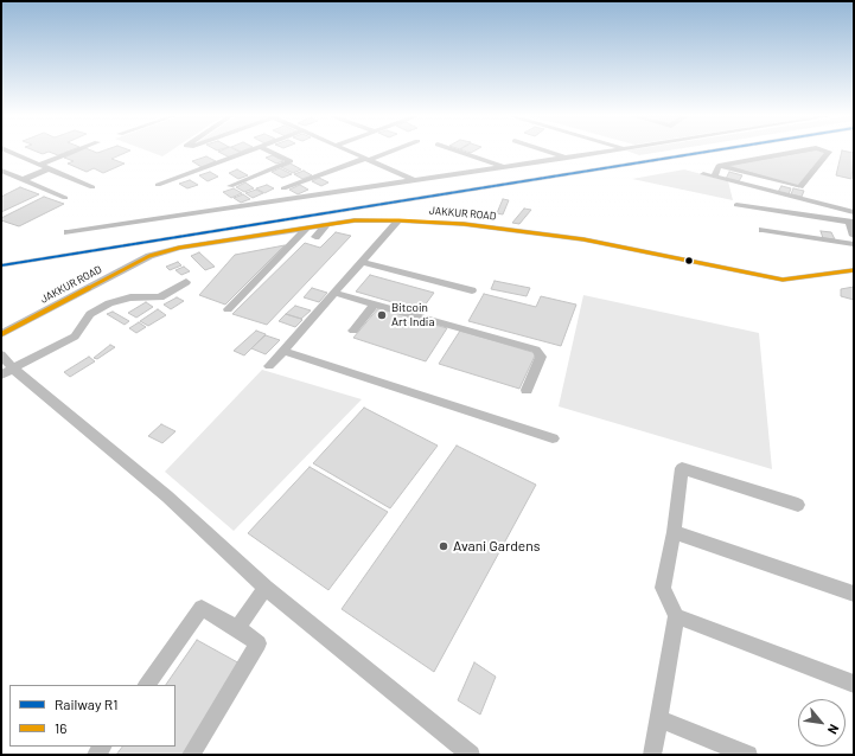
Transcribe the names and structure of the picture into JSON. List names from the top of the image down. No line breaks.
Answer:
{"streets":{"street":["JAKKUR ROAD"]},"places":["Bitcoin Art India","Avani Gardens"],"lines":["rail line R1","transit line 16"],"legend":["Railway R1","16"],"north":"bottom right"}
